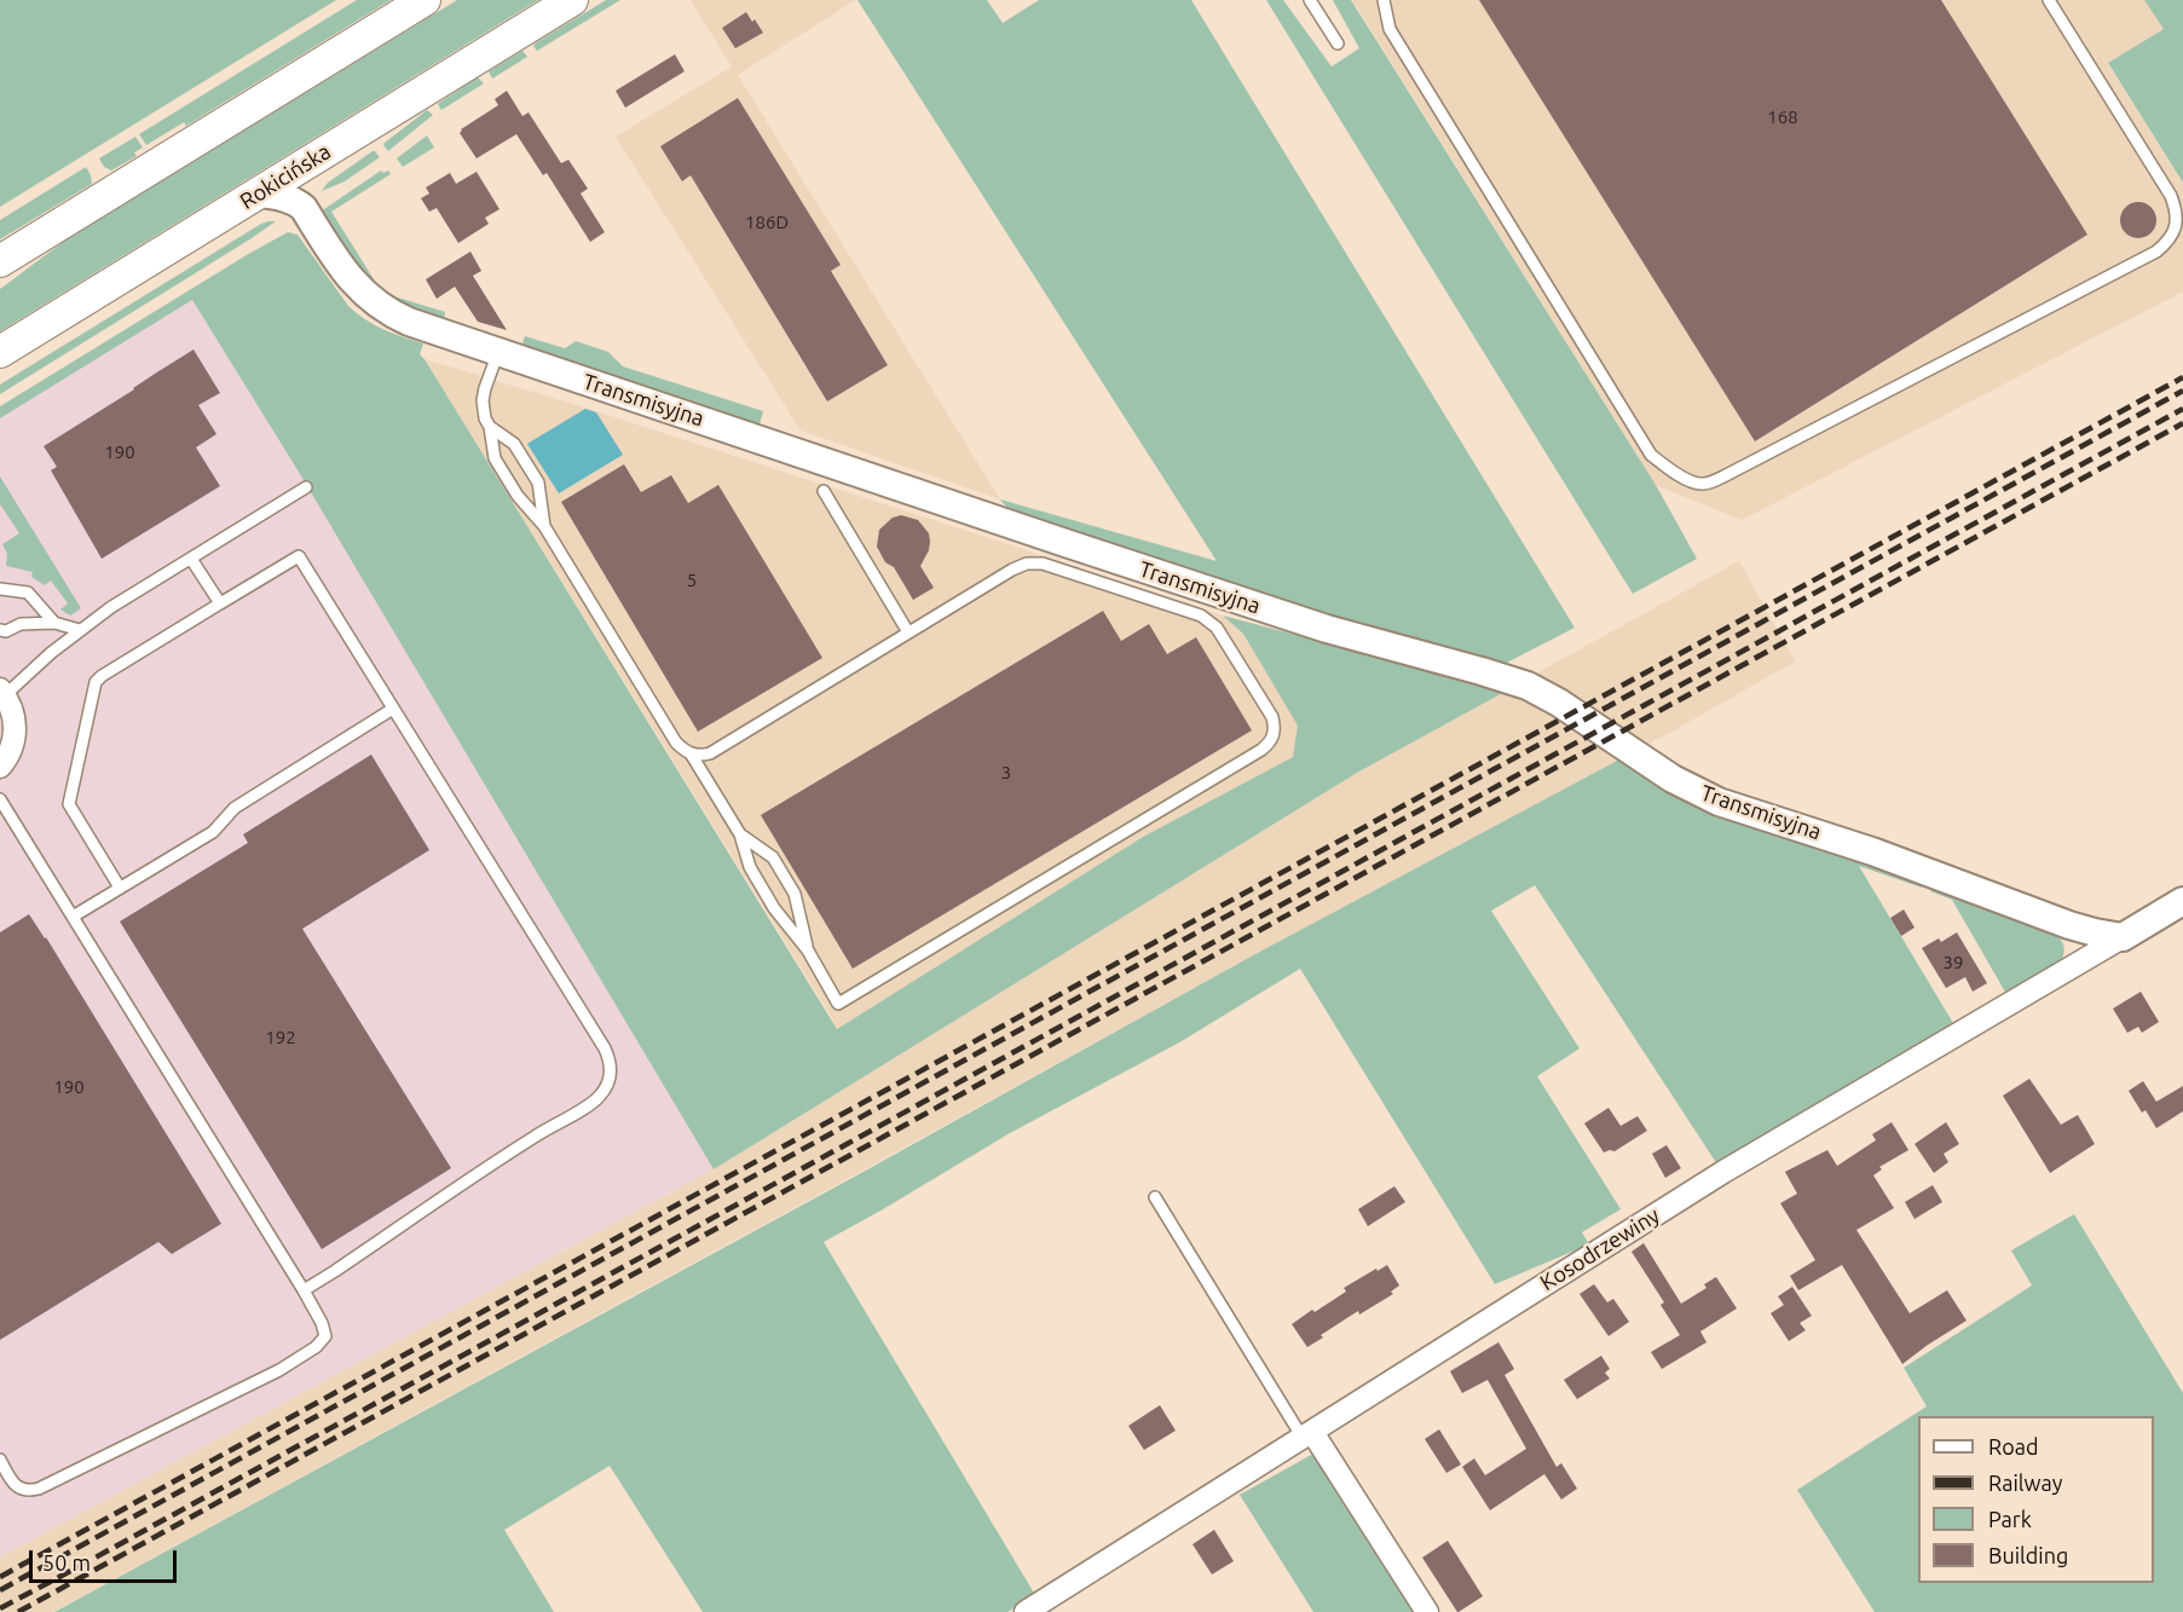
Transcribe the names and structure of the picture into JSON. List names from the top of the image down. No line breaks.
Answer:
{"streets":{"main road":["Rokicińska"],"street":["Transmisyjna","Kosodrzewiny"]},"crossings":[["Transmisyjna","Kosodrzewiny"]],"house_numbers":["168","186D","190","5","3","39","192","190"],"legend":["Road","Railway","Park","Building"],"scale_bar":"50 m"}
